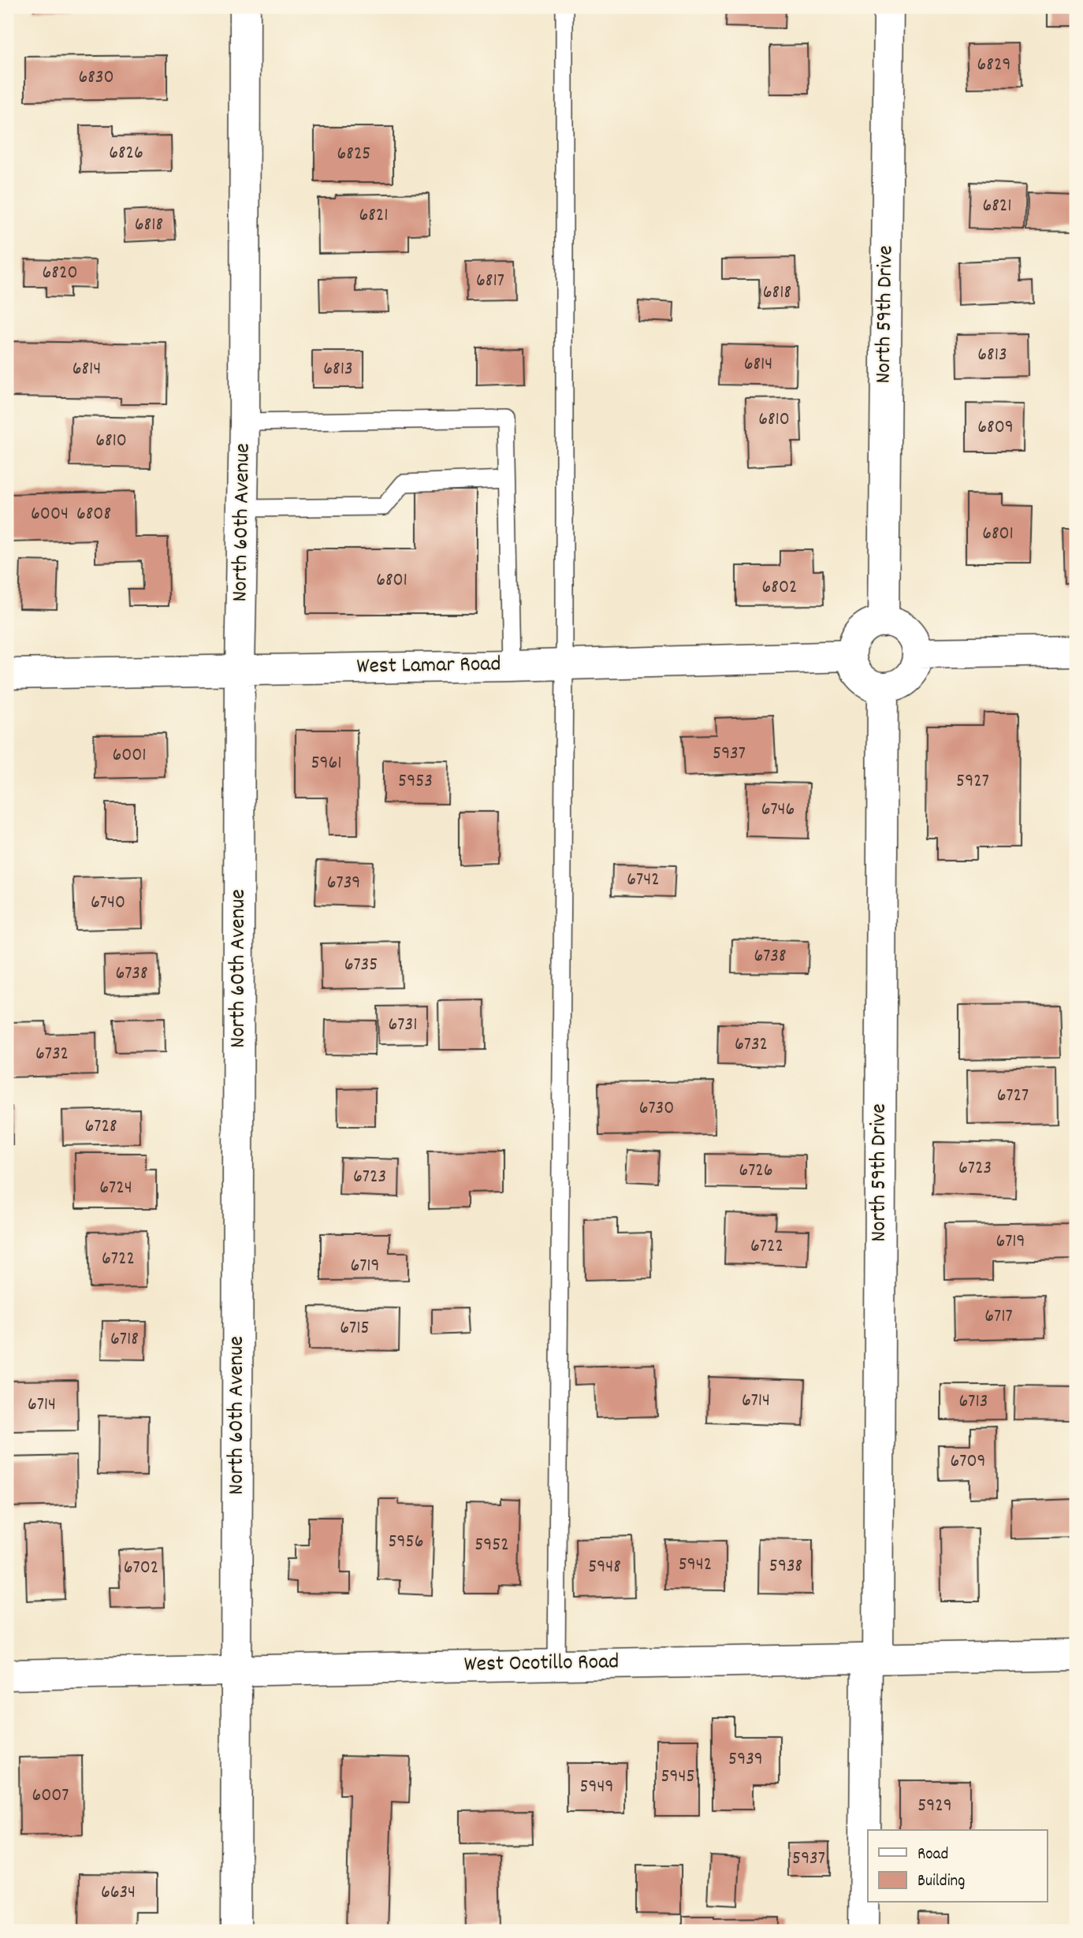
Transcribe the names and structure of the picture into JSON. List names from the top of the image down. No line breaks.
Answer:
{"streets":{"street":["North 59th Drive","North 60th Avenue","West Lamar Road","West Ocotillo Road"]},"crossings":[["North 59th Drive","West Lamar Road"],["North 59th Drive","West Ocotillo Road"],["North 60th Avenue","West Lamar Road"],["North 60th Avenue","West Ocotillo Road"]],"house_numbers":["6829","6830","6826","6825","6821","6821","6818","6820","6817","6818","6813","6814","6814","6813","6810","6809","6810","6004","6808","6801","6801","6802","5937","6001","5961","5953","5927","6746","6742","6739","6740","6738","6735","6738","6731","6732","6732","6727","6730","6728","6723","6726","6723","6724","6719","6722","6722","6719","6717","6715","6718","6714","6713","6714","6709","5956","5952","5942","5938","5948","6702","5939","5945","5949","6007","5929","5937","6634"],"legend":["Road","Building"]}
